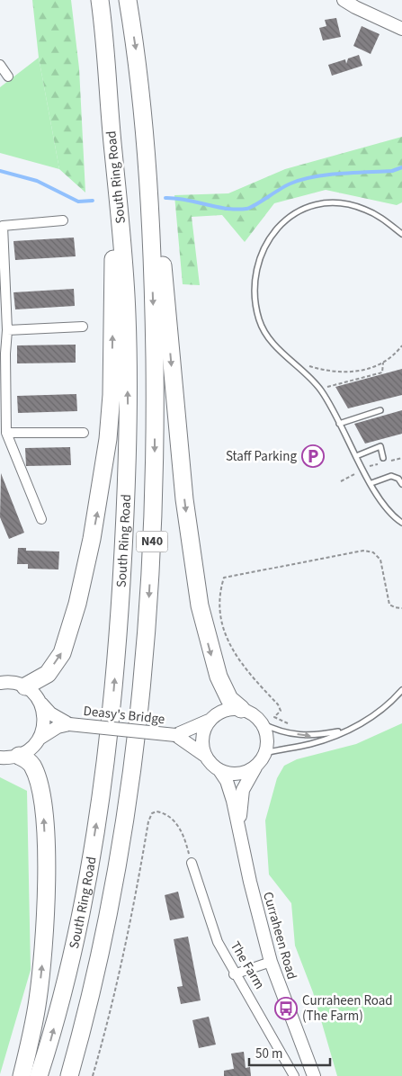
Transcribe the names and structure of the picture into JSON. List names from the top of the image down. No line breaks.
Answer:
{"streets":{"highway":["South Ring Road","N40"],"street":["Deasy's Bridge","Curraheen Road","The Farm"]},"crossings":[["Deasy's Bridge","Curraheen Road"]],"places":{"parking":["Staff Parking"],"bus stop":["Curraheen Road (The Farm)"]},"scale_bar":"50 m"}
